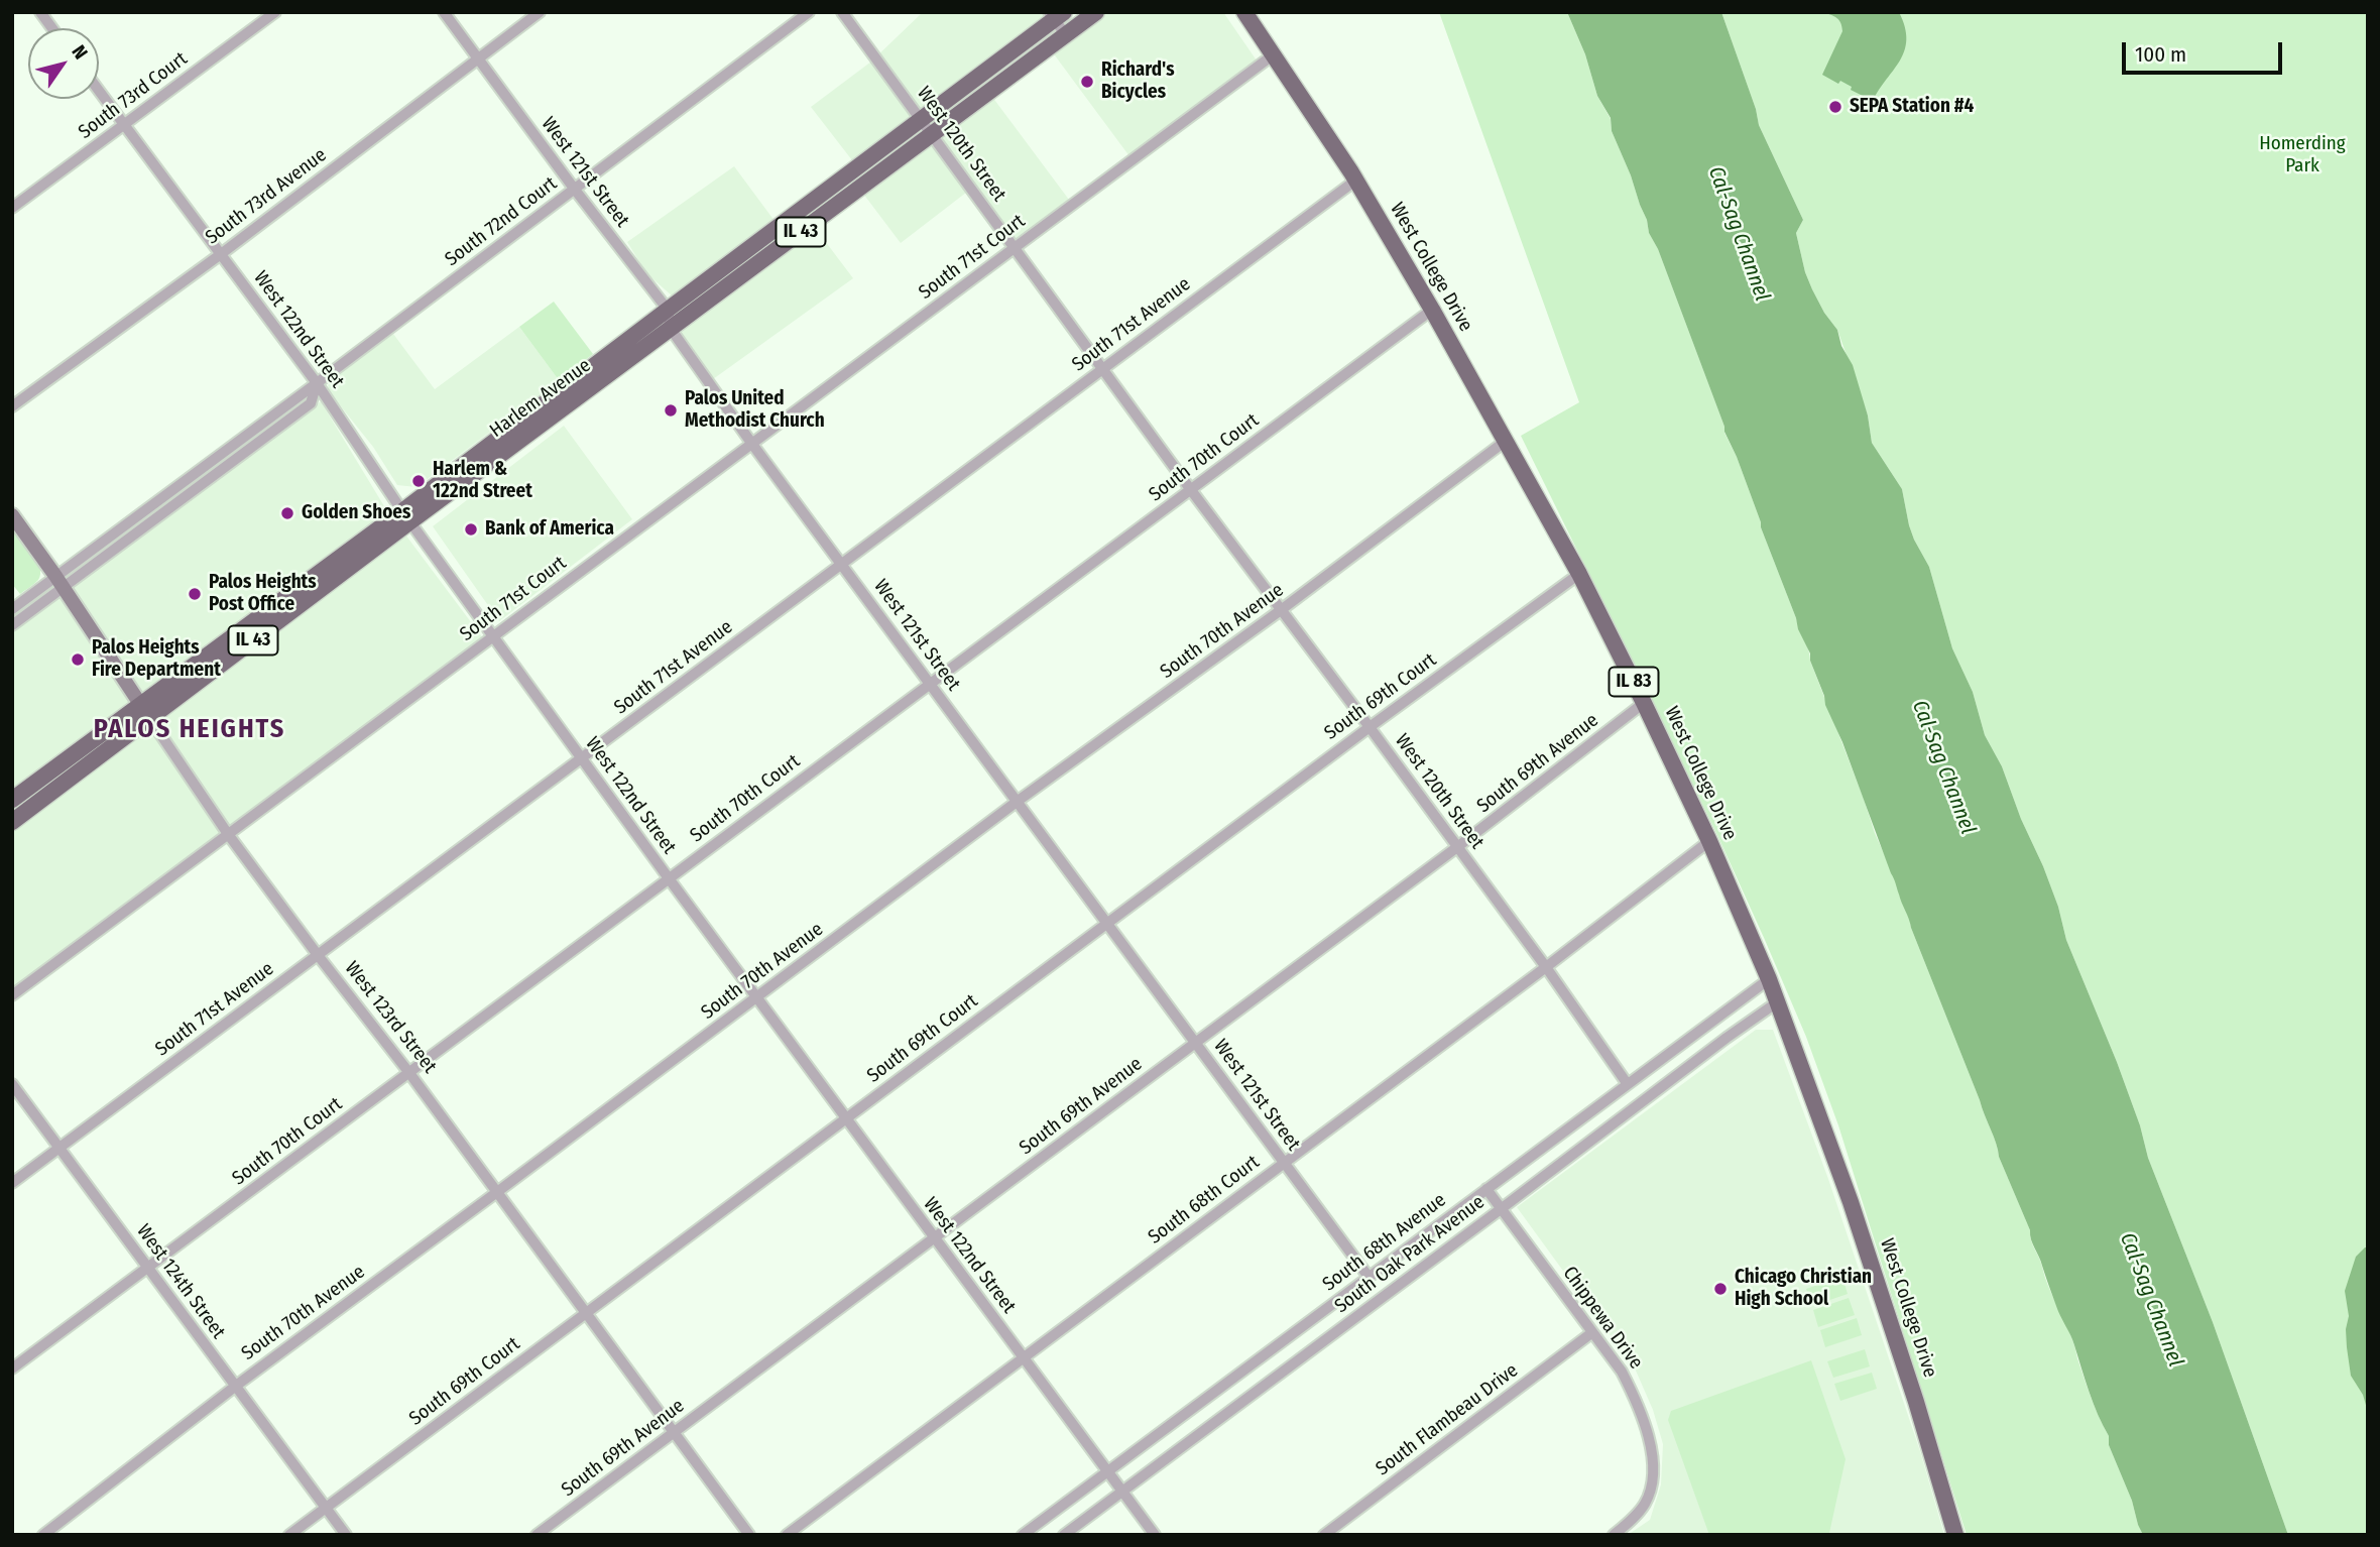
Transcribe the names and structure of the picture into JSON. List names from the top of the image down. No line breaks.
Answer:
{"streets":{"main road":["IL 43","West College Drive","Harlem Avenue","IL 83"],"street":["South 73rd Court","West 120th Street","West 121st Street","South 73rd Avenue","South 72nd Court","South 71st Court","South 71st Avenue","West 122nd Street","South 70th Court","South 70th Avenue","South 69th Court","South 69th Avenue","West 123rd Street","South 68th Court","South 68th Avenue","South Oak Park Avenue","West 124th Street","Chippewa Drive","South Flambeau Drive"]},"crossings":[["South 73rd Court","West 122nd Street"],["West 120th Street","South 71st Court"],["West 120th Street","South 71st Avenue"],["West 120th Street","Harlem Avenue"],["West 120th Street","South 70th Court"],["West 120th Street","South 70th Avenue"],["West 120th Street","South 69th Court"],["West 120th Street","South 69th Avenue"],["West 120th Street","South 68th Court"],["West 120th Street","South 68th Avenue"],["West 121st Street","South 73rd Avenue"],["West 121st Street","South 72nd Court"],["West 121st Street","South 71st Court"],["West 121st Street","South 71st Avenue"],["West 121st Street","Harlem Avenue"],["West 121st Street","South 70th Court"],["West 121st Street","South 70th Avenue"],["West 121st Street","South 69th Court"],["West 121st Street","South 69th Avenue"],["West 121st Street","South 68th Court"],["West 121st Street","South 68th Avenue"],["South 73rd Avenue","West 122nd Street"],["South 72nd Court","West 122nd Street"],["South 72nd Court","West 123rd Street"],["South 71st Court","West College Drive"],["South 71st Court","West 122nd Street"],["South 71st Court","West 123rd Street"],["West College Drive","South 71st Avenue"],["West College Drive","South 70th Court"],["West College Drive","South 70th Avenue"],["West College Drive","South 69th Court"],["West College Drive","South 69th Avenue"],["West College Drive","South 68th Court"],["West College Drive","South 68th Avenue"],["West College Drive","South Oak Park Avenue"],["South 71st Avenue","West 122nd Street"],["South 71st Avenue","West 123rd Street"],["South 71st Avenue","West 124th Street"],["West 122nd Street","Harlem Avenue"],["West 122nd Street","South 70th Court"],["West 122nd Street","South 70th Avenue"],["West 122nd Street","South 69th Court"],["West 122nd Street","South 69th Avenue"],["West 122nd Street","South 68th Court"],["West 122nd Street","South 68th Avenue"],["West 122nd Street","South Oak Park Avenue"],["Harlem Avenue","West 123rd Street"],["South 70th Court","West 123rd Street"],["South 70th Court","West 124th Street"],["South 70th Avenue","West 123rd Street"],["South 70th Avenue","West 124th Street"],["South 69th Court","West 123rd Street"],["South 69th Court","West 124th Street"],["South 69th Avenue","West 123rd Street"],["South 68th Avenue","Chippewa Drive"],["South Oak Park Avenue","Chippewa Drive"],["Chippewa Drive","South Flambeau Drive"]],"districts":["PALOS HEIGHTS"],"water":["Cal-Sag Channel"],"parks":["Homerding Park"],"places":["Richard's Bicycles","SEPA Station #4","Palos United Methodist Church","Harlem & 122nd Street","Golden Shoes","Bank of America","Palos Heights Post Office","Palos Heights Fire Department","Chicago Christian High School"],"scale_bar":"100 m","north":"top right"}
